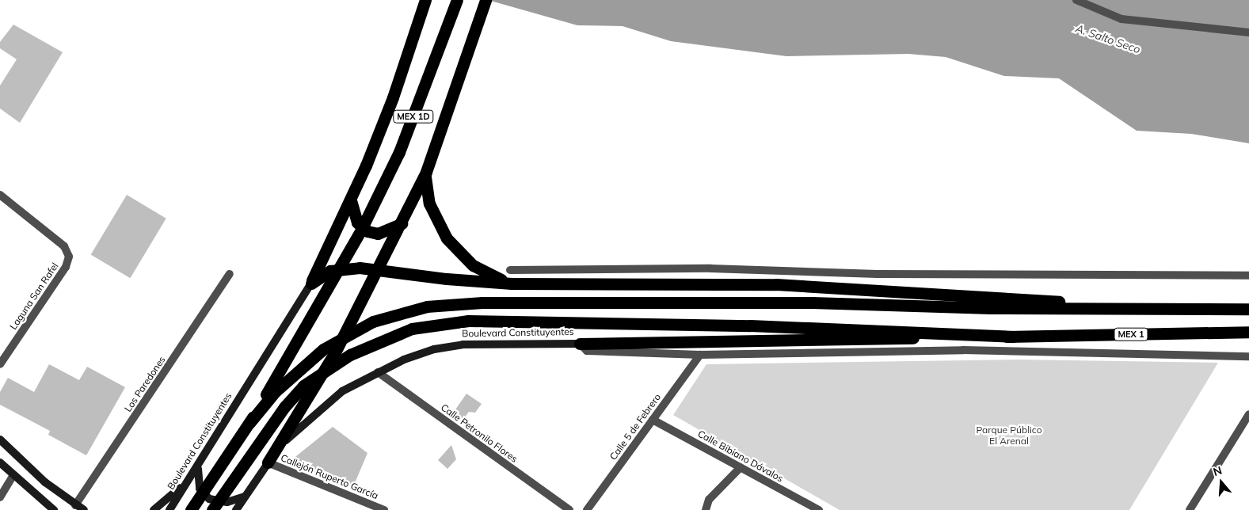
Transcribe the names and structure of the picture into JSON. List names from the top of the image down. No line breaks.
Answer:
{"streets":{"highway":["MEX 1D","MEX 1"],"street":["Laguna San Rafel","Boulevard Constituyentes","Los Paredones","Calle 5 de Febrero","Calle Petronilo Flores","Calle Bibiano Dávalos","Callejón Ruperto García"]},"crossings":[["MEX 1D","Boulevard Constituyentes"],["MEX 1D","Callejón Ruperto García"],["Boulevard Constituyentes","Calle Petronilo Flores"],["Boulevard Constituyentes","Callejón Ruperto García"],["Calle 5 de Febrero","Calle Bibiano Dávalos"]],"water":["A. Salto Seco"],"parks":["Parque Público El Arenal"],"north":"top"}
